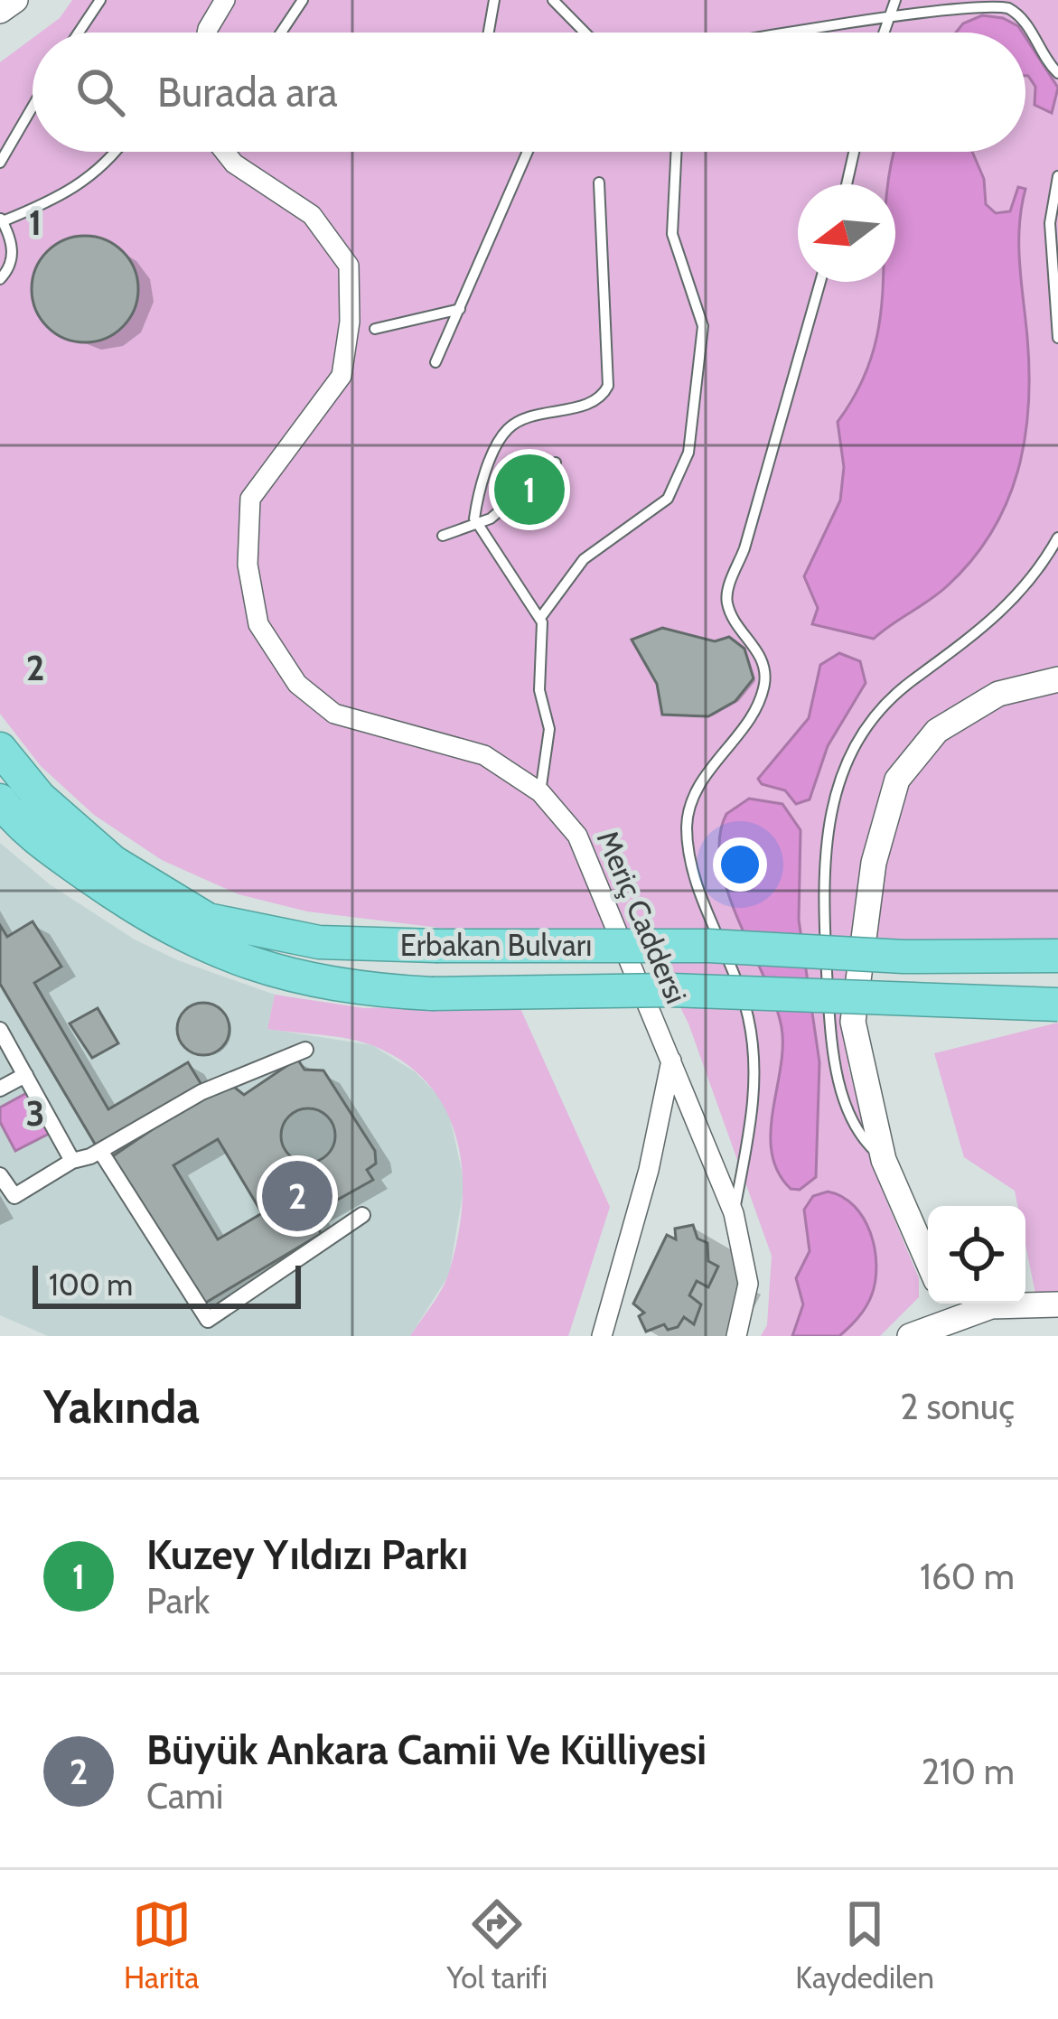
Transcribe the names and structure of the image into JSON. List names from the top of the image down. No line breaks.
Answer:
{"streets":{"highway":["Erbakan Bulvarı"],"street":["Meriç Caddersi"]},"scale_bar":"100 m","north":"left","page":{"search":"Burada ara","pins":["1","2"],"scale":"100 m","heading":["Yakında","2 sonuç"],"list":[{"mark":"1","name":"Kuzey Yıldızı Parkı","note":"Park","value":"160 m"},{"mark":"2","name":"Büyük Ankara Camii Ve Külliyesi","note":"Cami","value":"210 m"}],"nav":["Harita","Yol tarifi","Kaydedilen"]},"grid":{"rows":["1","2","3"]}}
